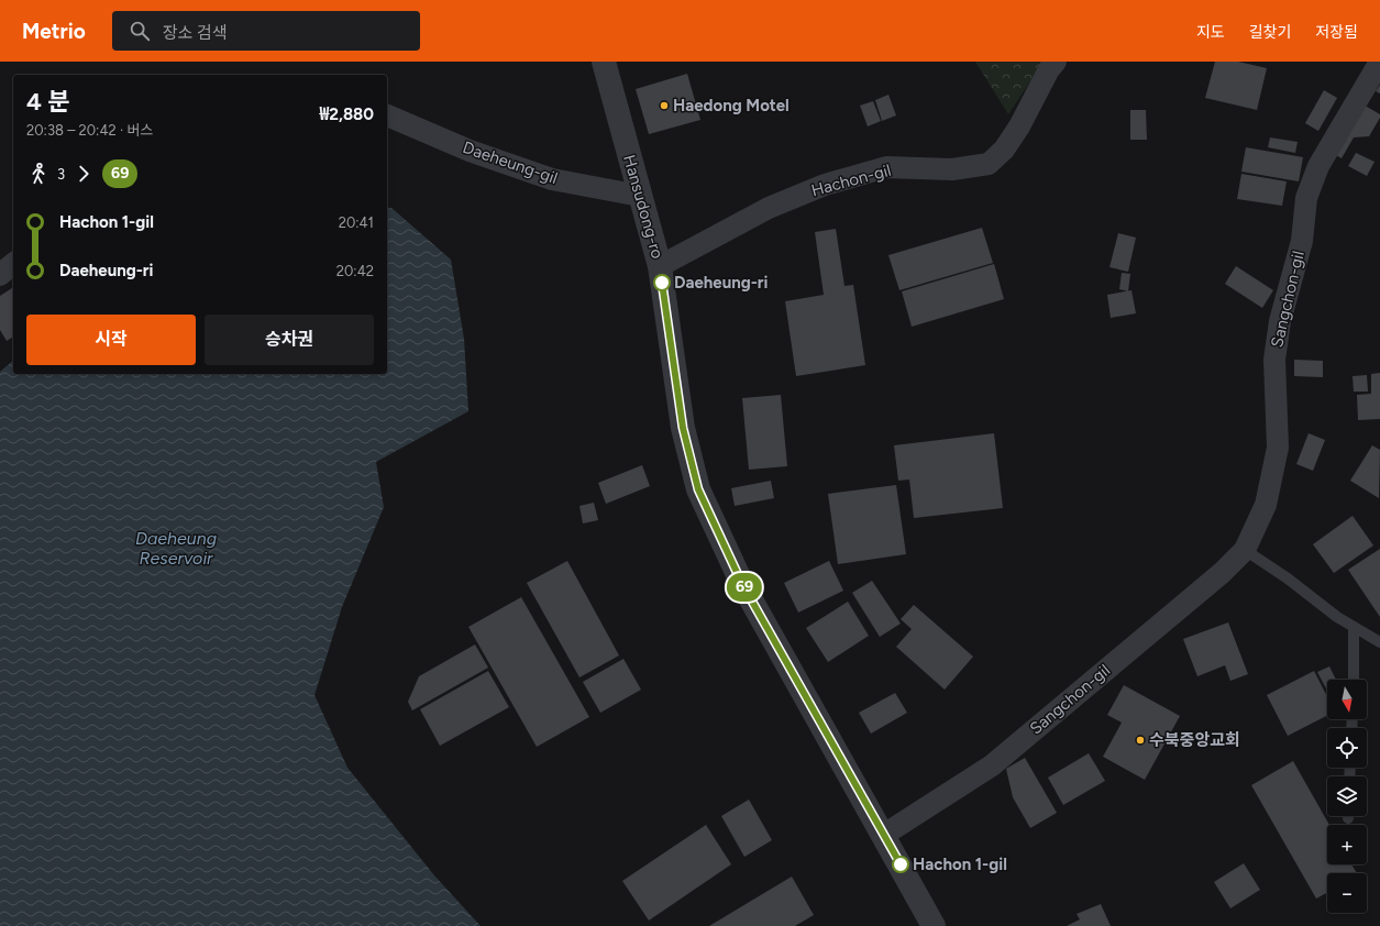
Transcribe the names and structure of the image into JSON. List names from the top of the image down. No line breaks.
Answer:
{"streets":{"street":["Daeheung-gil","Hachon-gil","Hansudong-ro","Sangchon-gil"]},"crossings":[["Daeheung-gil","Hansudong-ro"],["Hachon-gil","Hansudong-ro"],["Hansudong-ro","Sangchon-gil"]],"water":["Daeheung Reservoir"],"places":["Haedong Motel","Daeheung-ri","수북중앙교회","Hachon 1-gil"],"lines":["bus line 69"],"north":"bottom","page":{"header":"Metrio","search":"장소 검색","nav":["지도","길찾기","저장됨"],"on_map":"69","heading":["4 분","20:38 – 20:42 · 버스","₩2,880"],"legs":["3","69"],"list":[{"name":"Hachon 1-gil","value":"20:41"},{"name":"Daeheung-ri","value":"20:42"}],"buttons":["시작","승차권"],"map_buttons":["+","−"]}}
